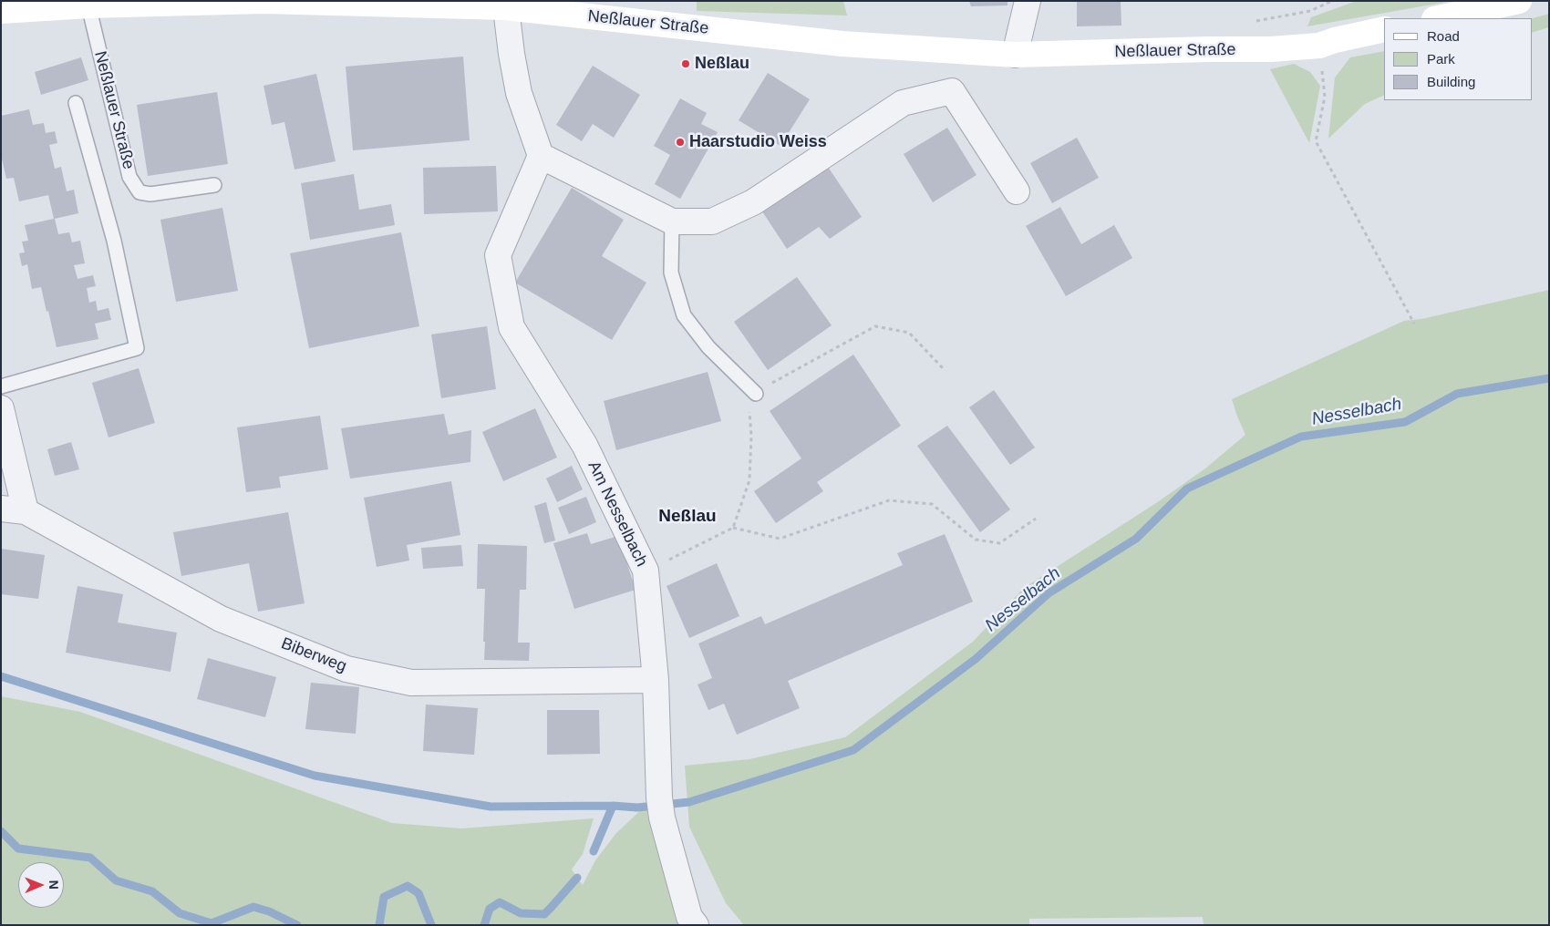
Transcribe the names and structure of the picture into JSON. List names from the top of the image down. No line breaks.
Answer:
{"streets":{"main road":["Neßlauer Straße"],"street":["Am Nesselbach","Biberweg"]},"crossings":[["Am Nesselbach","Biberweg"]],"districts":["Neßlau"],"water":["Nesselbach"],"places":["Neßlau","Haarstudio Weiss"],"legend":["Road","Park","Building"],"north":"right"}
